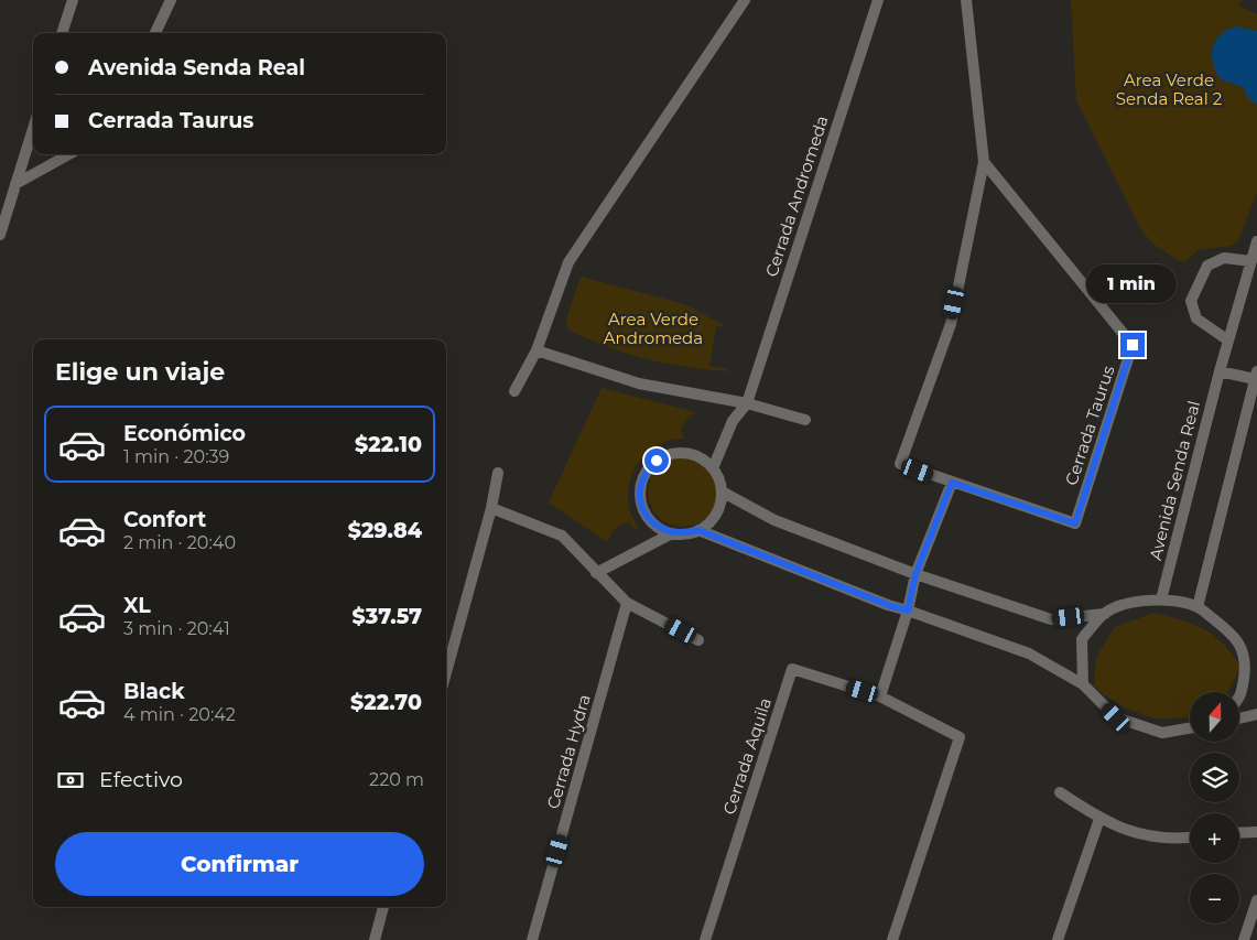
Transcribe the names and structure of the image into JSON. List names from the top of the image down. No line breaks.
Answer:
{"streets":{"street":["Cerrada Andromeda","Cerrada Taurus","Avenida Senda Real","Cerrada Hydra","Cerrada Aquila"]},"parks":["Area Verde Senda Real 2","Area Verde Andromeda"],"north":"top","page":{"banner":["Avenida Senda Real","Cerrada Taurus"],"bubble":"1 min","heading":"Elige un viaje","list":[{"name":"Económico","note":"1 min · 20:39","value":"$22.10"},{"name":"Confort","note":"2 min · 20:40","value":"$29.84"},{"name":"XL","note":"3 min · 20:41","value":"$37.57"},{"name":"Black","note":"4 min · 20:42","value":"$22.70"}],"map_buttons":["+","−"],"pay":["Efectivo","220 m"],"buttons":"Confirmar"}}
